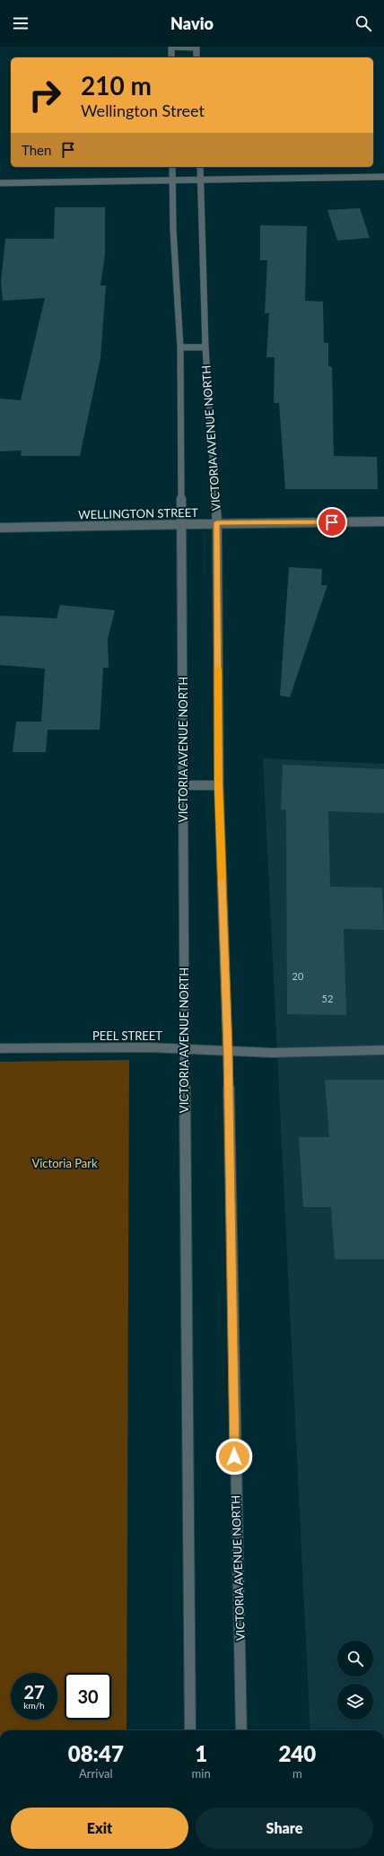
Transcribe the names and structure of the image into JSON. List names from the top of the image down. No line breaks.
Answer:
{"streets":{"street":["VICTORIA AVENUE NORTH","WELLINGTON STREET","PEEL STREET"]},"crossings":[["VICTORIA AVENUE NORTH","WELLINGTON STREET"],["VICTORIA AVENUE NORTH","PEEL STREET"]],"parks":["Victoria Park"],"house_numbers":["20","52"],"page":{"header":"Navio","turn":["210 m","Wellington Street"],"then":"Then","speed":"27 km/h","limit":"30","eta":["08:47","Arrival","1","min","240","m"],"buttons":["Exit","Share"]}}
